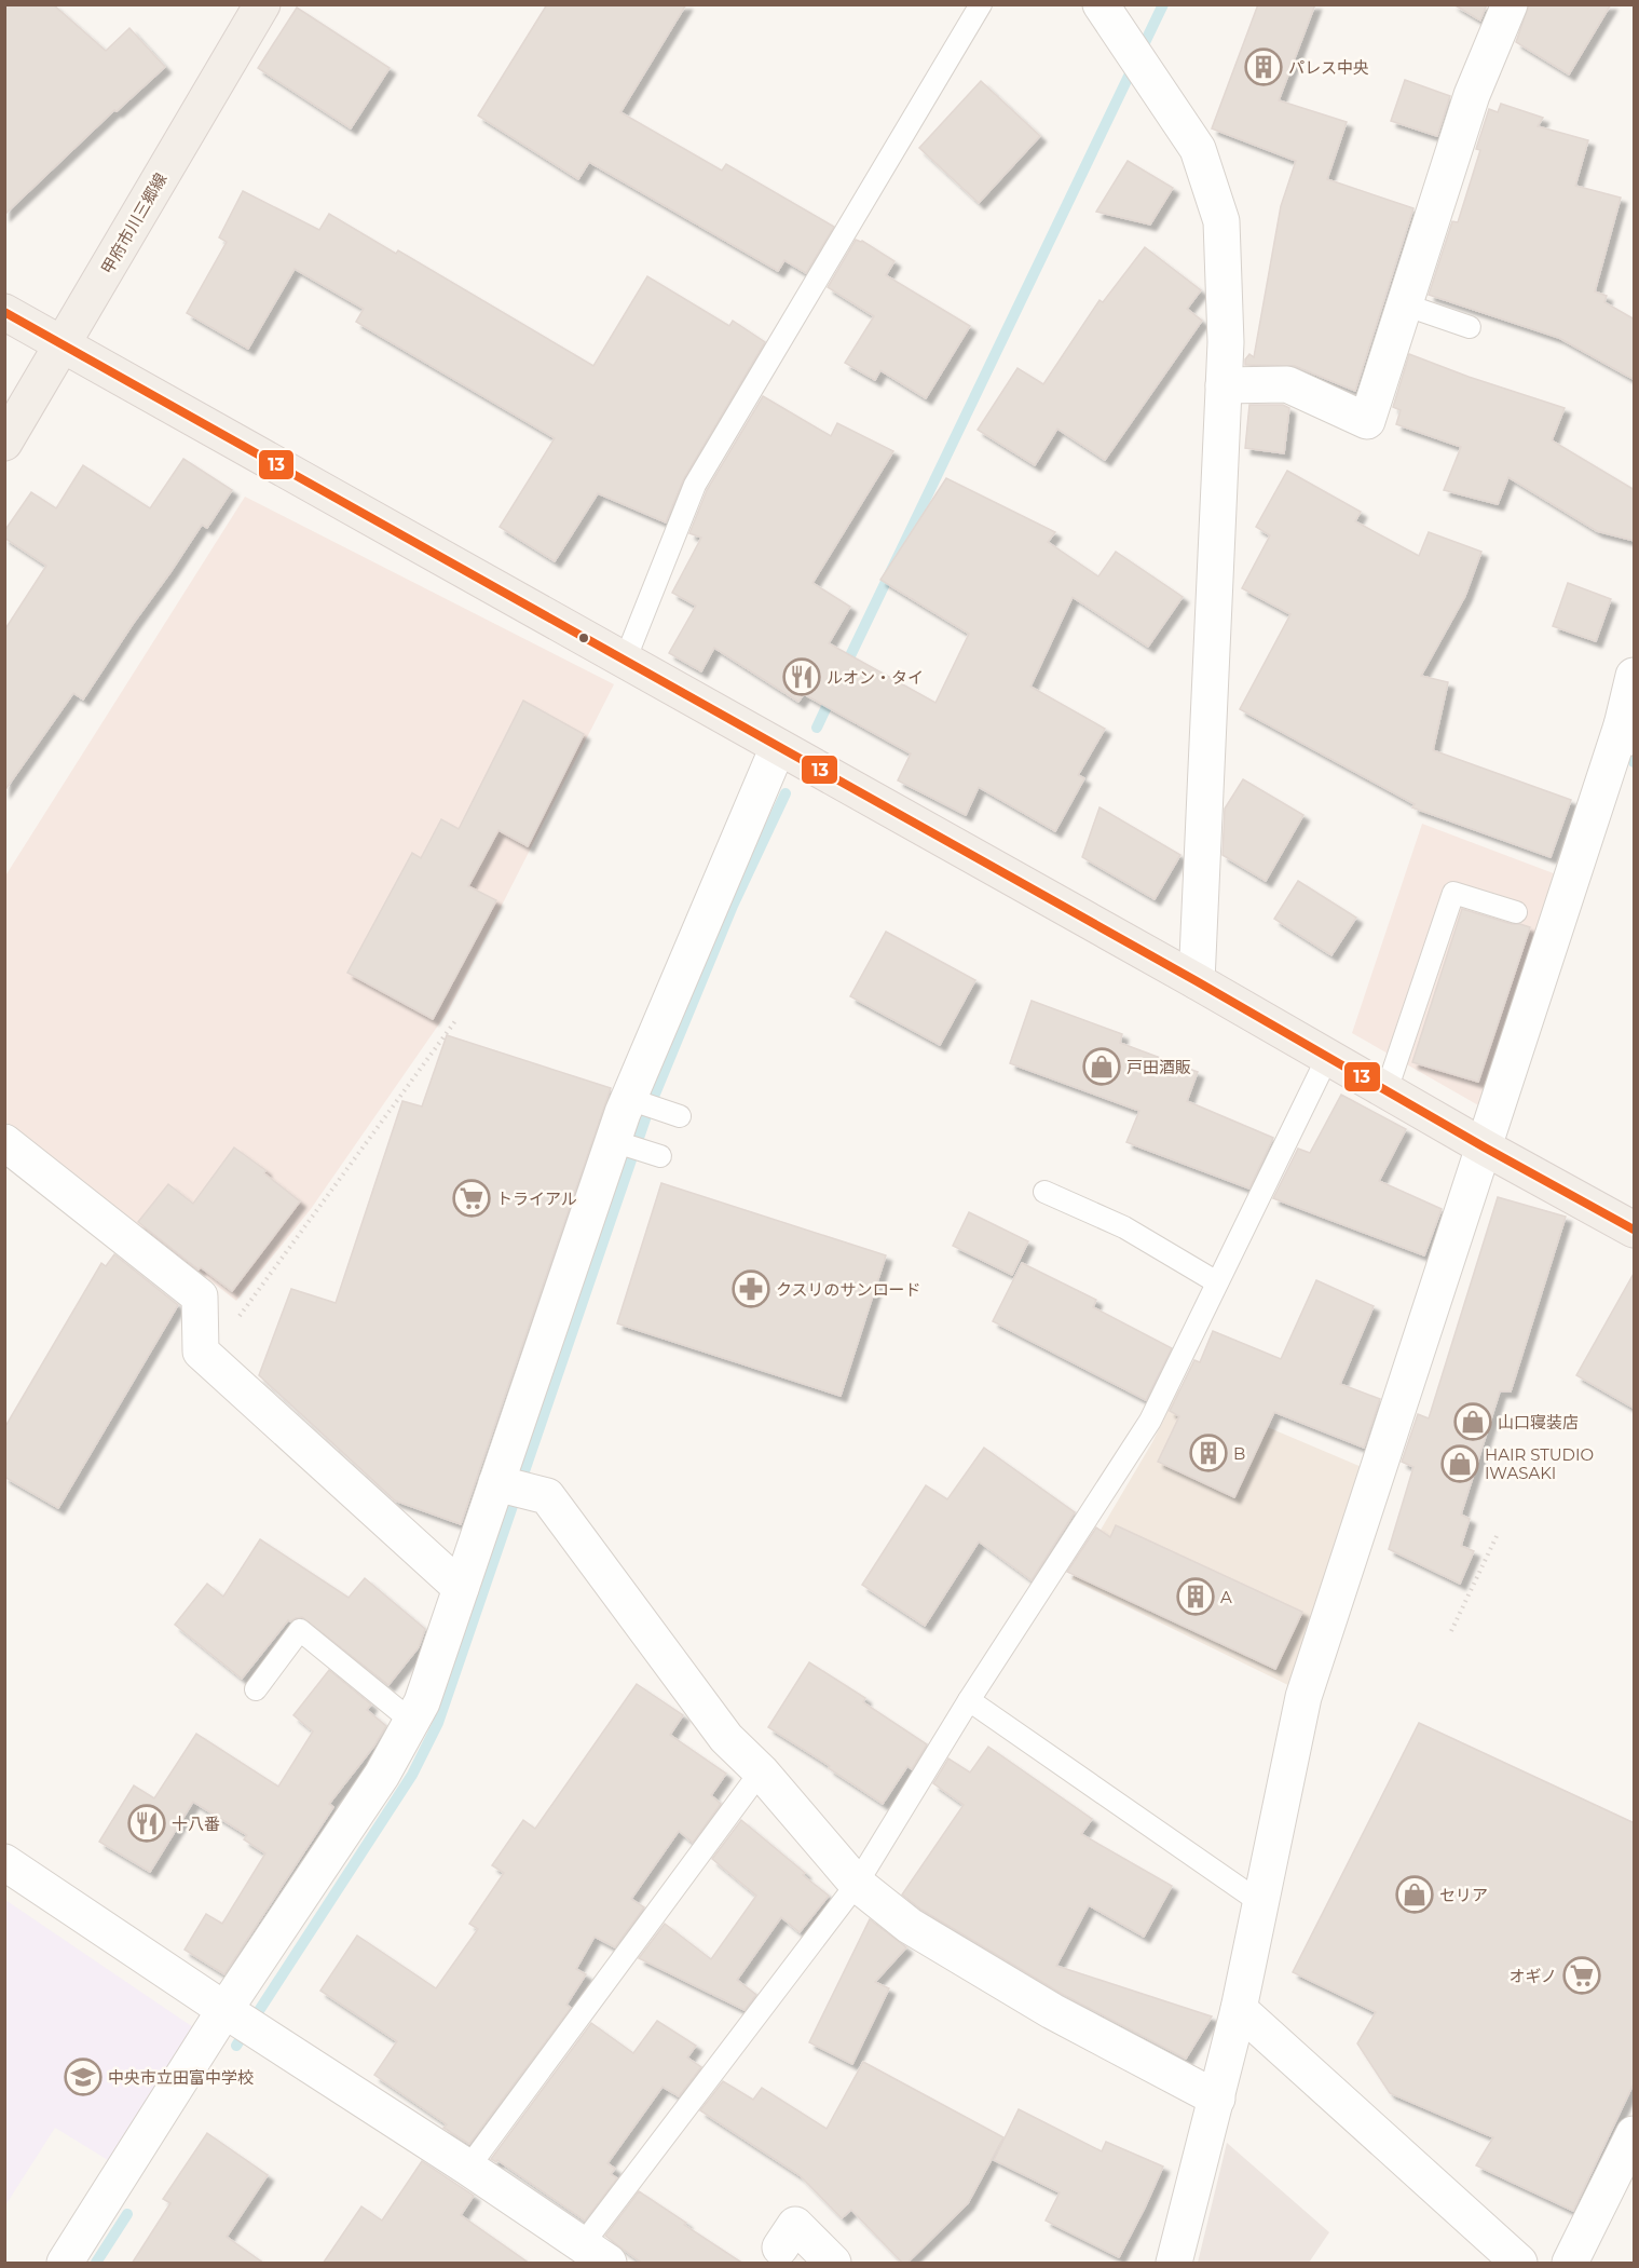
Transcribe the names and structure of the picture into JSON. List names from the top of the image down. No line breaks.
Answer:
{"streets":{"main road":["甲府市川三郷線"]},"places":{"building":["パレス中央","B","A"],"restaurant":["ルオン・タイ","十八番"],"shop":["戸田酒販","山口寝装店","HAIR STUDIO IWASAKI","セリア"],"supermarket":["トライアル","オギノ"],"pharmacy":["クスリのサンロード"],"school or university":["中央市立田富中学校"]},"lines":["transit line 13"]}
